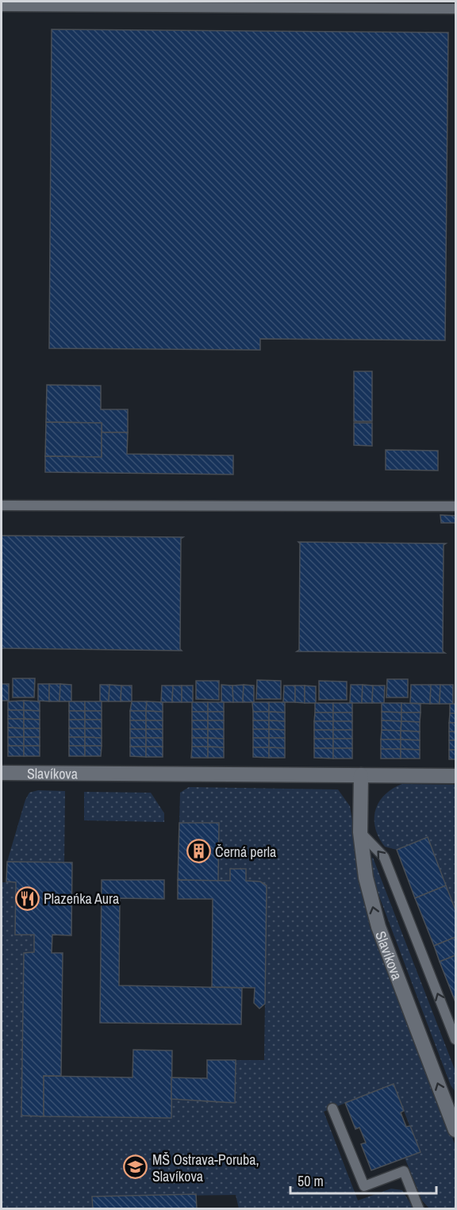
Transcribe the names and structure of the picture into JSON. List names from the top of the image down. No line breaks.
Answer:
{"streets":{"street":["Slavíkova"]},"one_way":["Slavíkova"],"places":{"building":["Černá perla"],"restaurant":["Plazeńka Aura"],"school or university":["MŠ Ostrava-Poruba, Slavíkova"]},"scale_bar":"50 m"}
